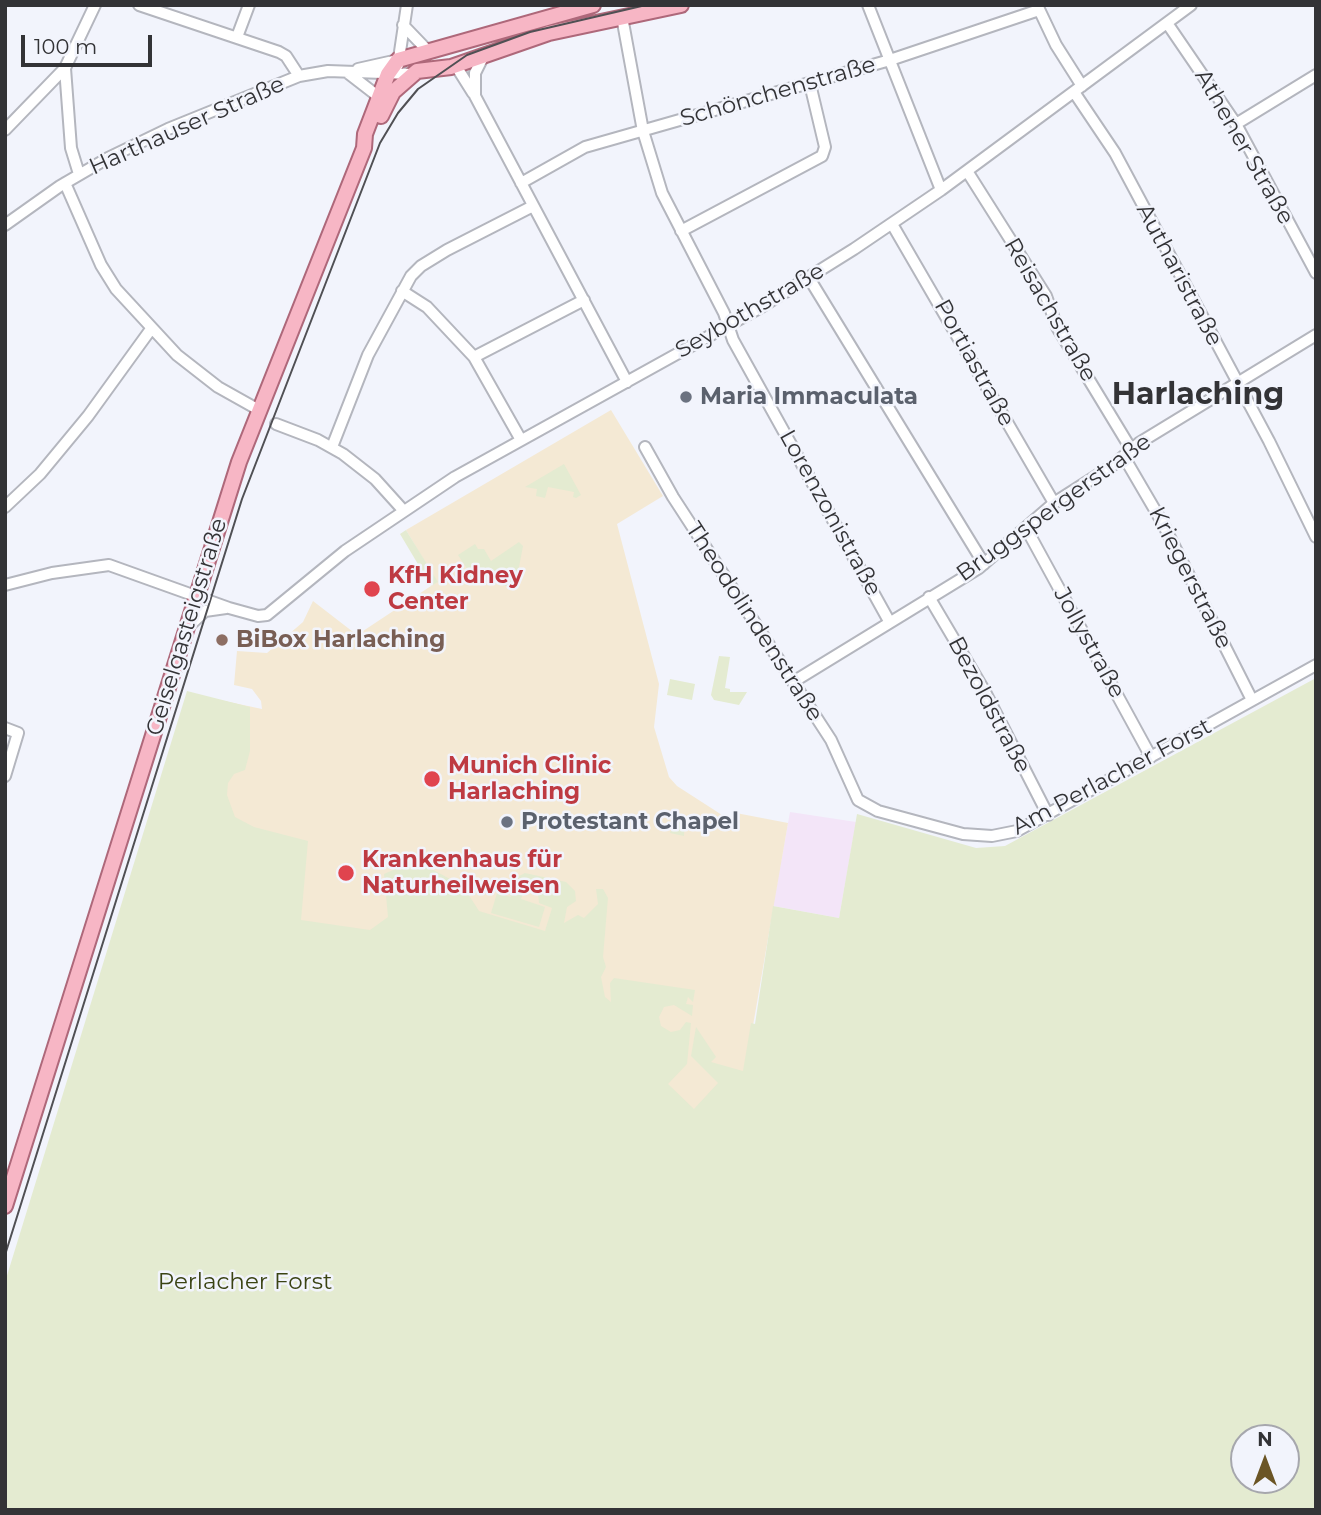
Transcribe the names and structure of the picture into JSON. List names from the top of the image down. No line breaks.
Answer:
{"streets":{"main road":["Geiselgasteigstraße"],"street":["Schönchenstraße","Harthauser Straße","Athener Straße","Autharistraße","Reisachstraße","Seybothstraße","Portiastraße","Bruggspergerstraße","Lorenzonistraße","Kriegerstraße","Theodolindenstraße","Jollystraße","Bezoldstraße","Am Perlacher Forst"]},"crossings":[["Schönchenstraße","Autharistraße"],["Schönchenstraße","Lorenzonistraße"],["Athener Straße","Seybothstraße"],["Autharistraße","Seybothstraße"],["Autharistraße","Bruggspergerstraße"],["Reisachstraße","Seybothstraße"],["Reisachstraße","Bruggspergerstraße"],["Reisachstraße","Kriegerstraße"],["Seybothstraße","Portiastraße"],["Seybothstraße","Lorenzonistraße"],["Seybothstraße","Geiselgasteigstraße"],["Portiastraße","Bruggspergerstraße"],["Bruggspergerstraße","Lorenzonistraße"],["Bruggspergerstraße","Kriegerstraße"],["Bruggspergerstraße","Theodolindenstraße"],["Bruggspergerstraße","Jollystraße"],["Bruggspergerstraße","Bezoldstraße"],["Kriegerstraße","Am Perlacher Forst"],["Theodolindenstraße","Am Perlacher Forst"],["Jollystraße","Am Perlacher Forst"],["Bezoldstraße","Am Perlacher Forst"]],"districts":["Harlaching"],"parks":["Perlacher Forst"],"places":["Maria Immaculata","KfH Kidney Center","BiBox Harlaching","Munich Clinic Harlaching","Protestant Chapel","Krankenhaus für Naturheilweisen"],"scale_bar":"100 m","north":"top"}
